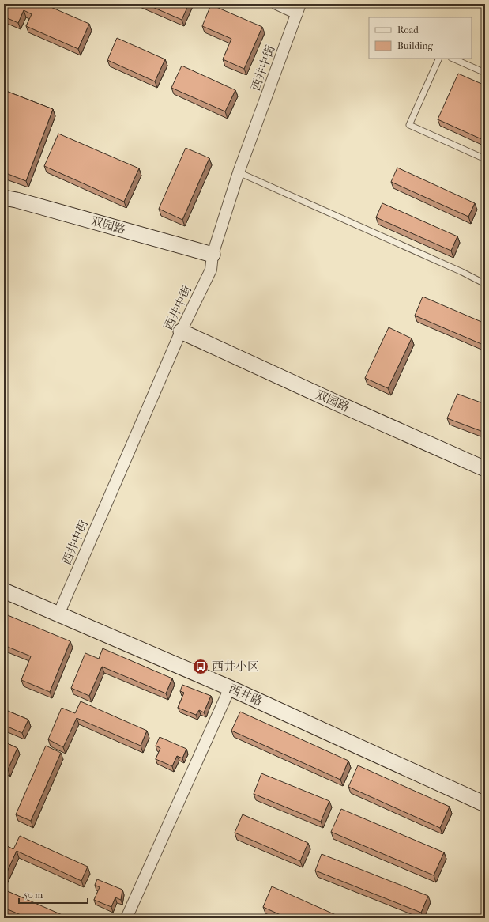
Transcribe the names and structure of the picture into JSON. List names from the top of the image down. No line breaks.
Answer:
{"streets":{"street":["西井中街","双园路","西井路"]},"crossings":[["西井中街","双园路"],["西井中街","西井路"]],"places":{"bus stop":["西井小区"]},"legend":["Road","Building"],"scale_bar":"50 m"}
